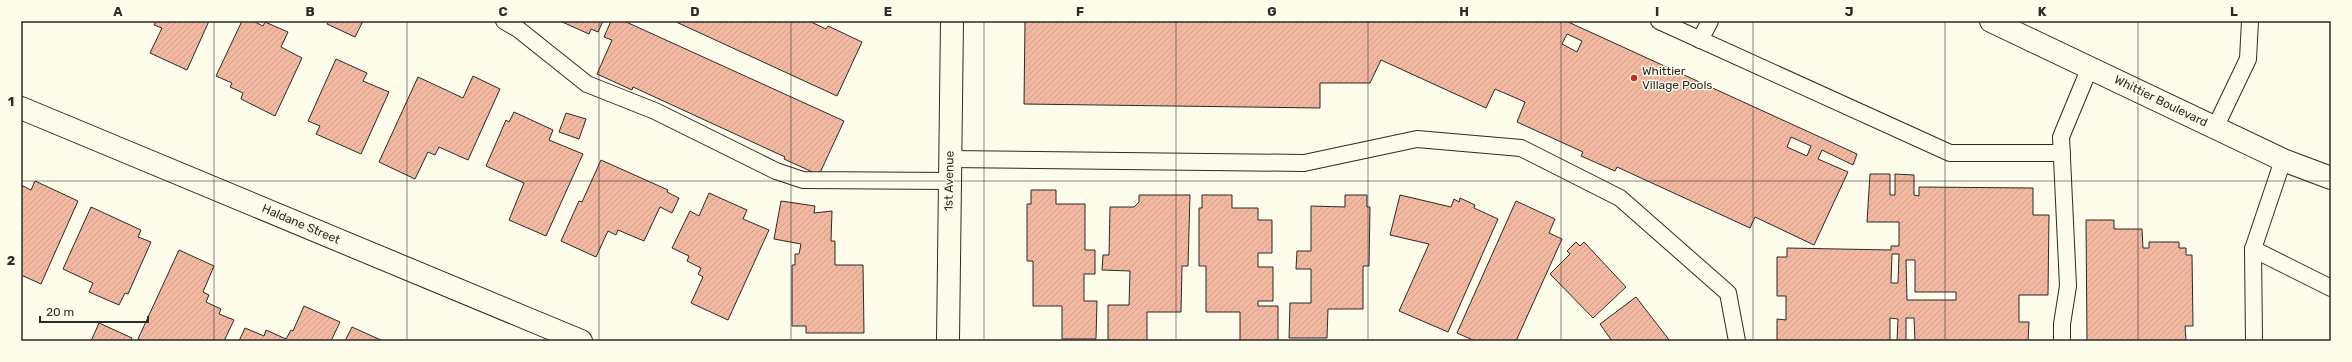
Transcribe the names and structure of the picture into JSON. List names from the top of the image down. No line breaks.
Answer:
{"streets":{"main road":["Whittier Boulevard","1st Avenue","Haldane Street"]},"places":["Whittier Village Pools"],"scale_bar":"20 m","grid":{"columns":["A","B","C","D","E","F","G","H","I","J","K","L"],"rows":["1","2"]}}
